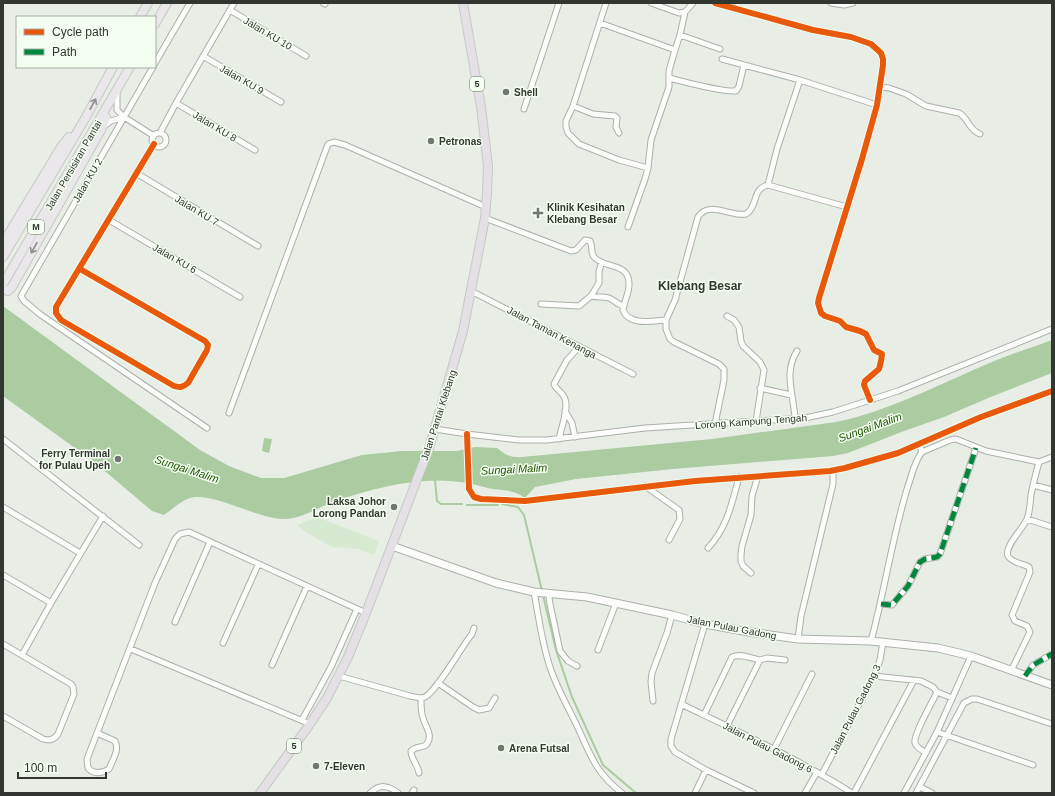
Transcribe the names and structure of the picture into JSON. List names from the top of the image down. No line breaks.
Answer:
{"streets":{"highway":["5","Jalan Pantai Klebang"],"main road":["Jalan Persisiran Pantai","M","Jalan Pulau Gadong"],"street":["Jalan KU 10","Jalan KU 9","Jalan KU 8","Jalan KU 2","Jalan KU 7","Jalan KU 6","Jalan Taman Kenanga","Lorong Kampung Tengah","Jalan Pulau Gadong 3","Jalan Pulau Gadong 6"]},"crossings":[["Jalan Taman Kenanga","Jalan Pantai Klebang"],["Jalan Pantai Klebang","Lorong Kampung Tengah"],["Jalan Pantai Klebang","Jalan Pulau Gadong"],["Jalan Pulau Gadong","Jalan Pulau Gadong 3"],["Jalan Pulau Gadong 3","Jalan Pulau Gadong 6"]],"districts":["Klebang Besar"],"water":["Sungai Malim"],"places":{"other":["Shell","Petronas","Ferry Terminal for Pulau Upeh","Laksa Johor Lorong Pandan","Arena Futsal","7-Eleven"],"health":["Klinik Kesihatan Klebang Besar"]},"legend":["Cycle path","Path"],"scale_bar":"100 m"}
